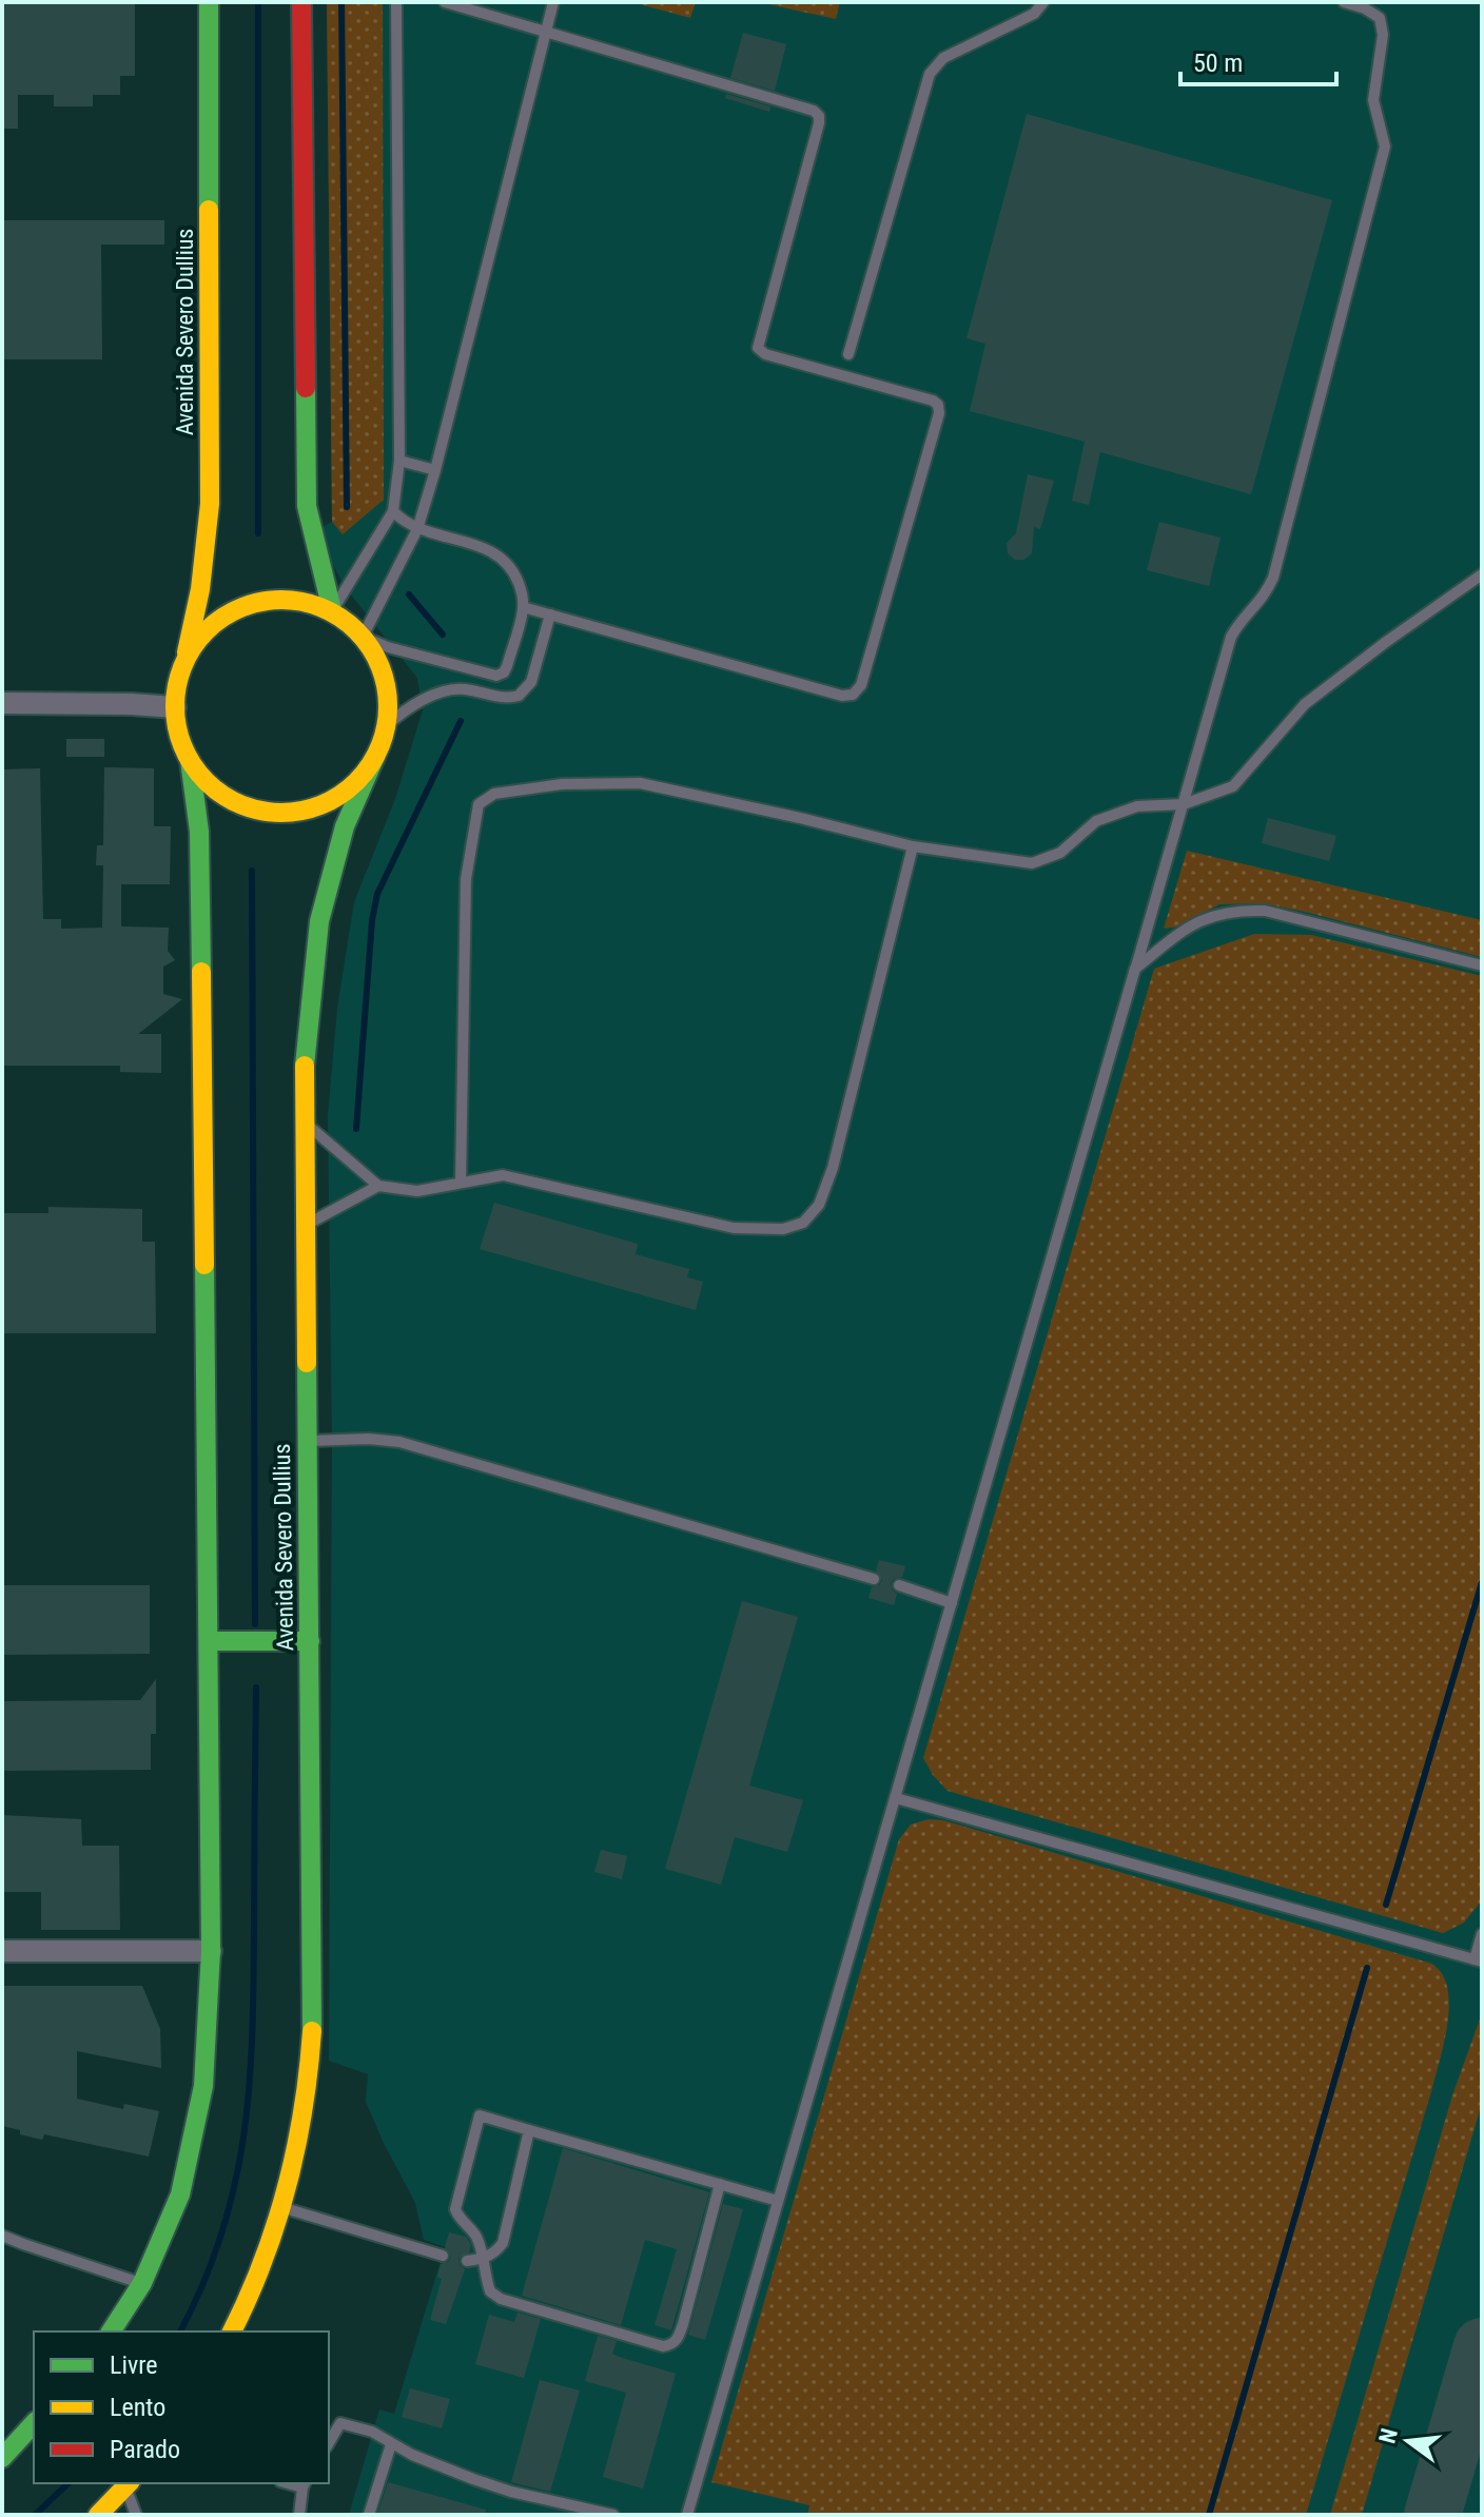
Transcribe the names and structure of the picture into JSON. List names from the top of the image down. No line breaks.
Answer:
{"streets":{"main road":["Avenida Severo Dullius"]},"legend":["Livre","Lento","Parado"],"scale_bar":"50 m","north":"left"}
